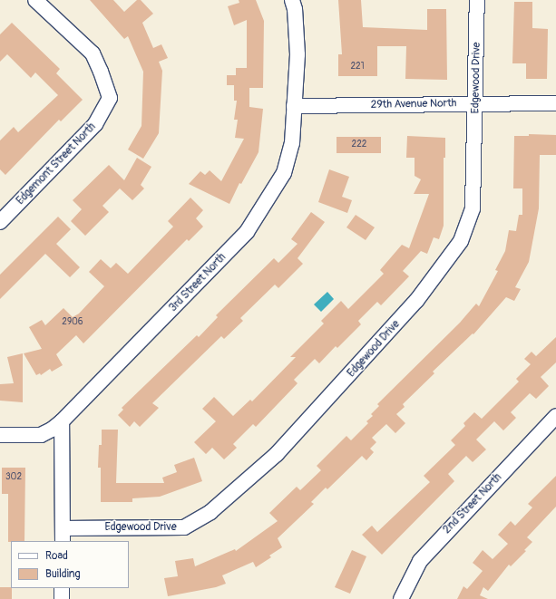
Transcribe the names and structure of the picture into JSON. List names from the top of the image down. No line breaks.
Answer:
{"streets":{"street":["Edgewood Drive","29th Avenue North","Edgemont Street North","3rd Street North","2nd Street North"]},"crossings":[["Edgewood Drive","29th Avenue North"],["29th Avenue North","3rd Street North"]],"house_numbers":["221","222","2906","302"],"legend":["Road","Building"]}
